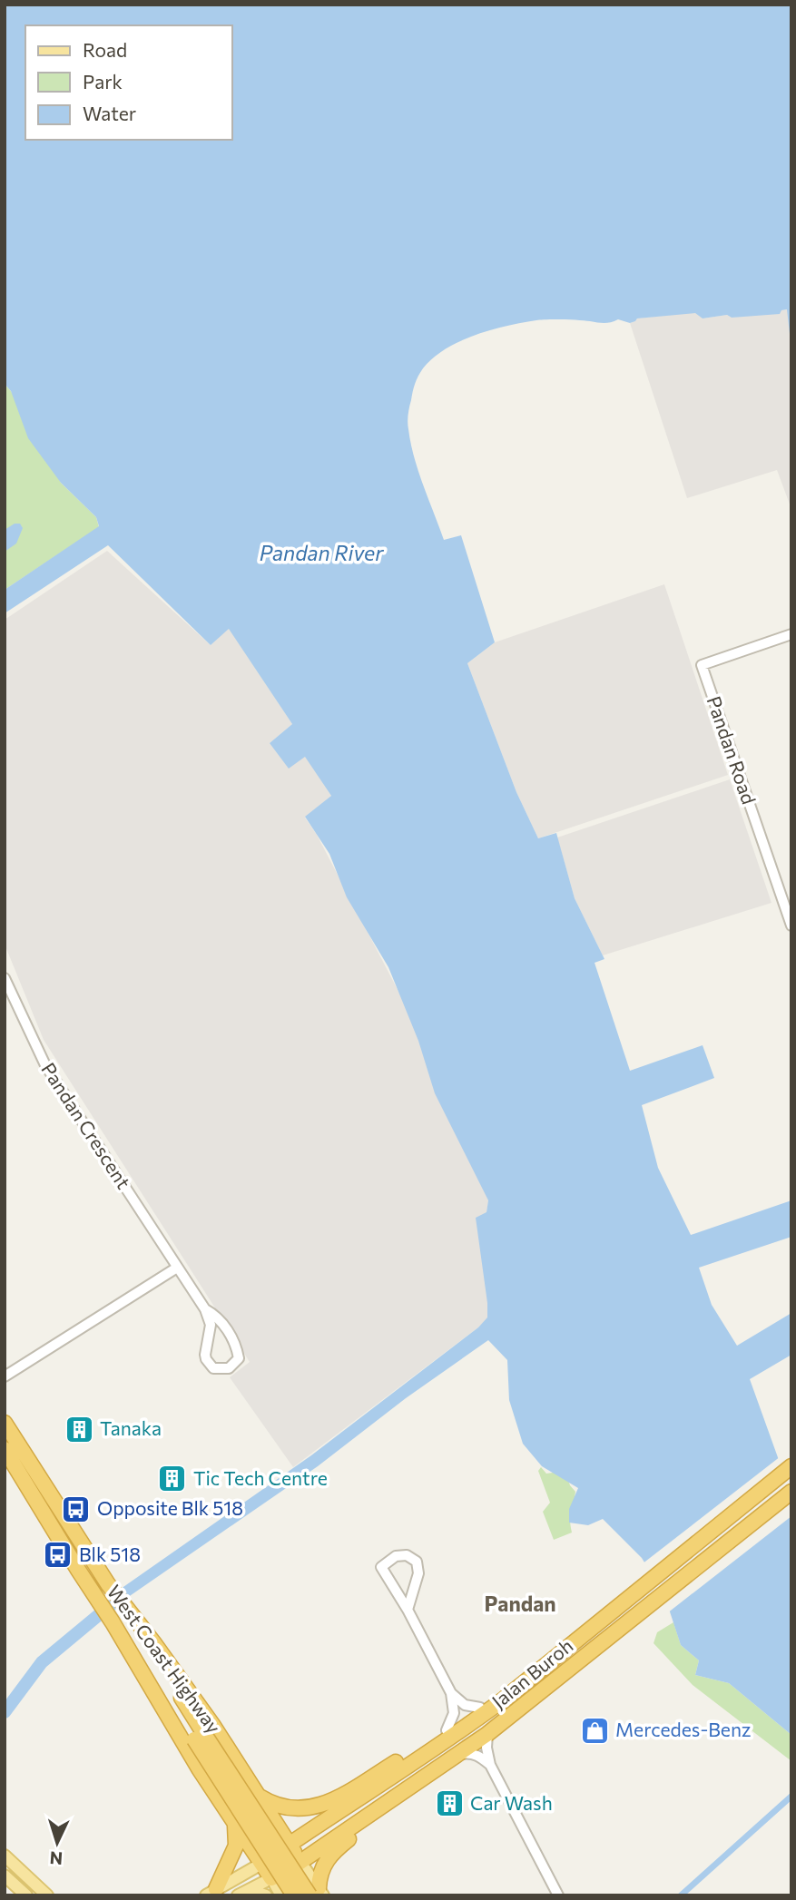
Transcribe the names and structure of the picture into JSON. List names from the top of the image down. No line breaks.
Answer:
{"streets":{"highway":["West Coast Highway","Jalan Buroh"],"street":["Pandan Road","Pandan Crescent"]},"crossings":[["West Coast Highway","Jalan Buroh"]],"districts":["Pandan"],"water":["Pandan River"],"places":{"building":["Tanaka","Tic Tech Centre","Car Wash"],"bus stop":["Opposite Blk 518","Blk 518"],"shop":["Mercedes-Benz"]},"legend":["Road","Park","Water"],"north":"bottom"}
